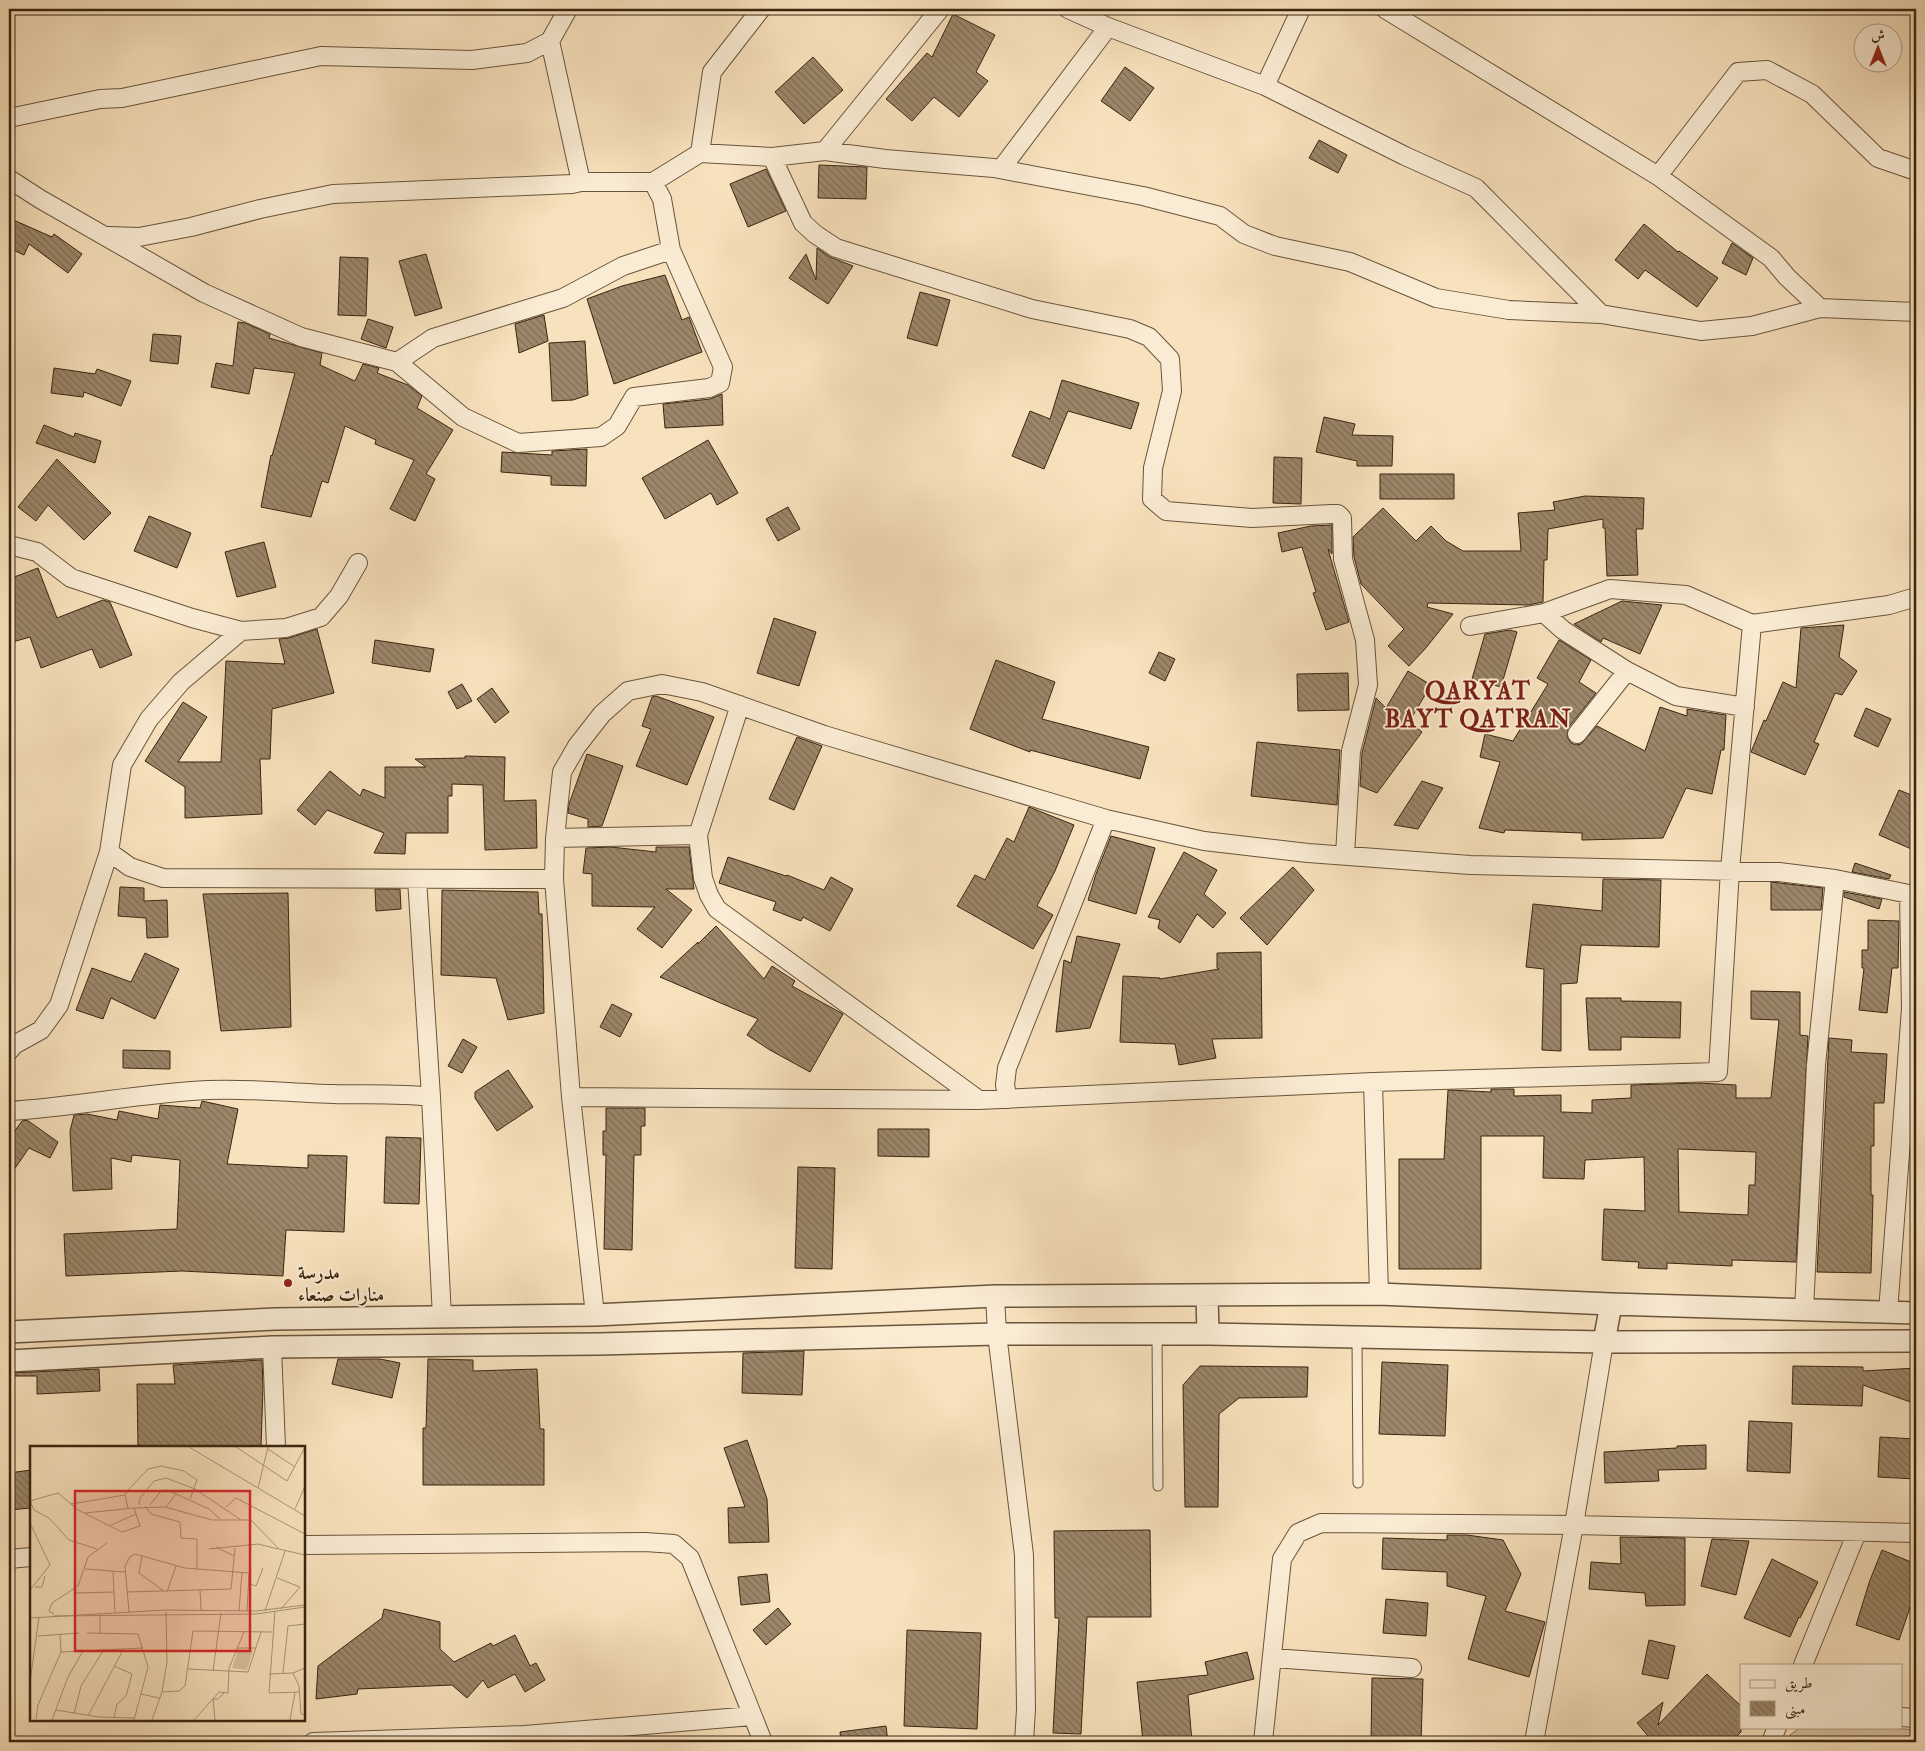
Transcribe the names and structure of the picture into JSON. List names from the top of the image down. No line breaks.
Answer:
{"districts":["QARYAT BAYT QATRAN"],"places":["مدرسة منارات صنعاء"],"legend":["طريق","مبنى"],"north":"top"}
